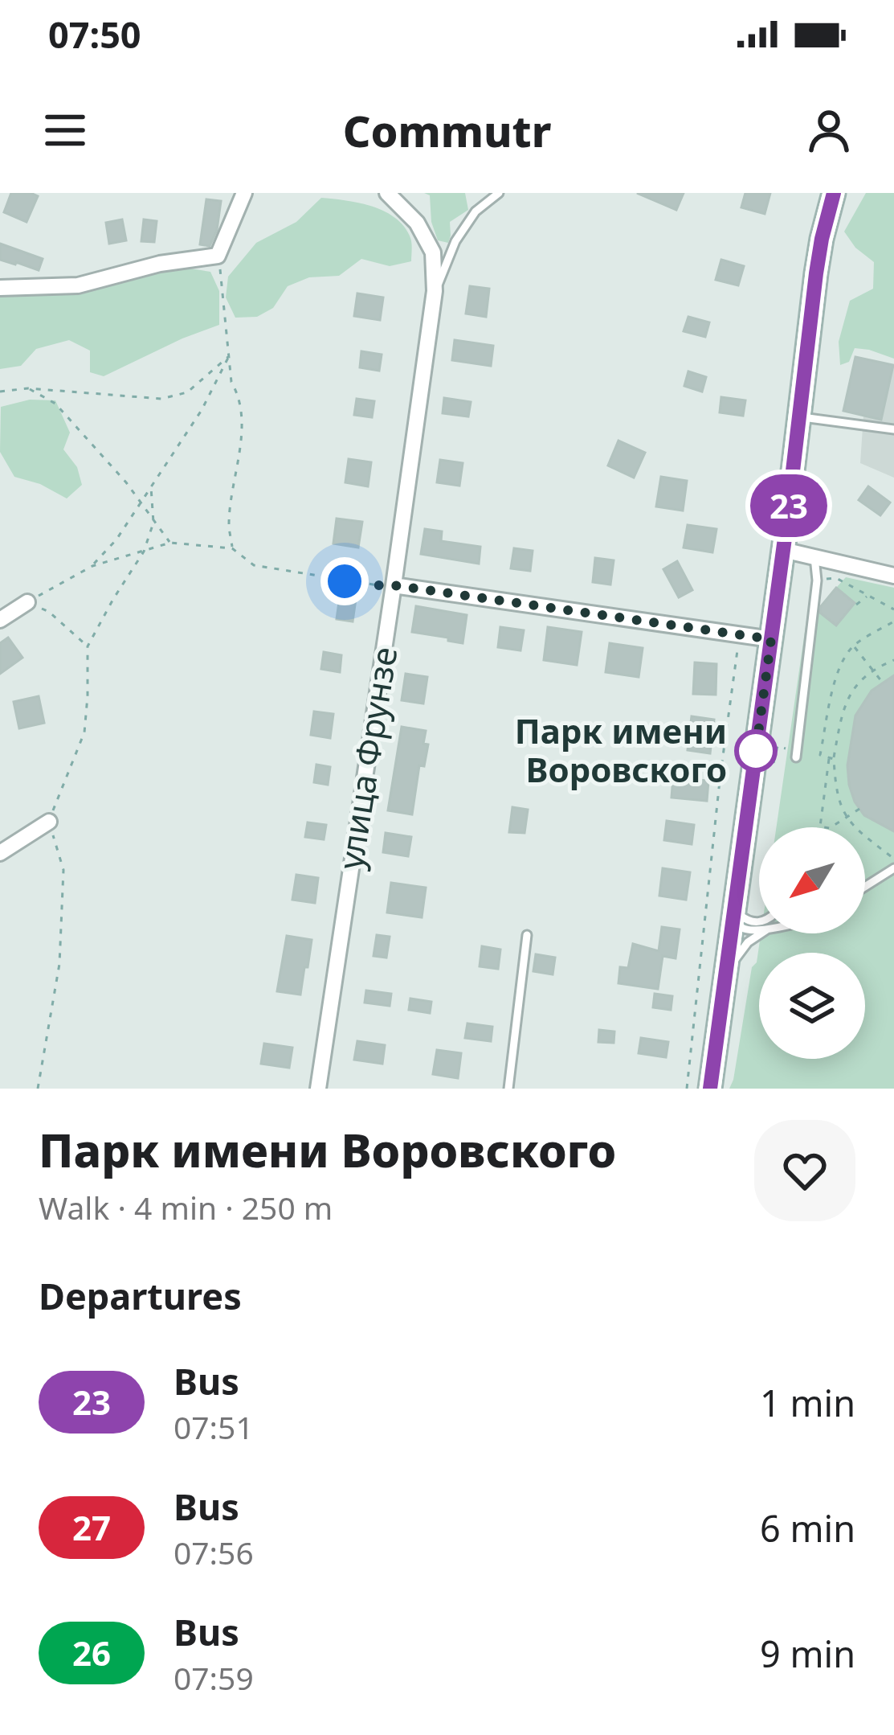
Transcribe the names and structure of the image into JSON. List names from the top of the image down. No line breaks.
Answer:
{"streets":{"street":["улица Фрунзе"]},"places":["Парк имени Воровского"],"lines":["bus line 23"],"north":"bottom left","page":{"status":"07:50","header":"Commutr","on_map":"23","heading":[["Парк имени Воровского","Walk · 4 min · 250 m"],"Departures"],"list":[{"mark":"23","name":"Bus","note":"07:51","value":"1 min"},{"mark":"27","name":"Bus","note":"07:56","value":"6 min"},{"mark":"26","name":"Bus","note":"07:59","value":"9 min"}]}}
